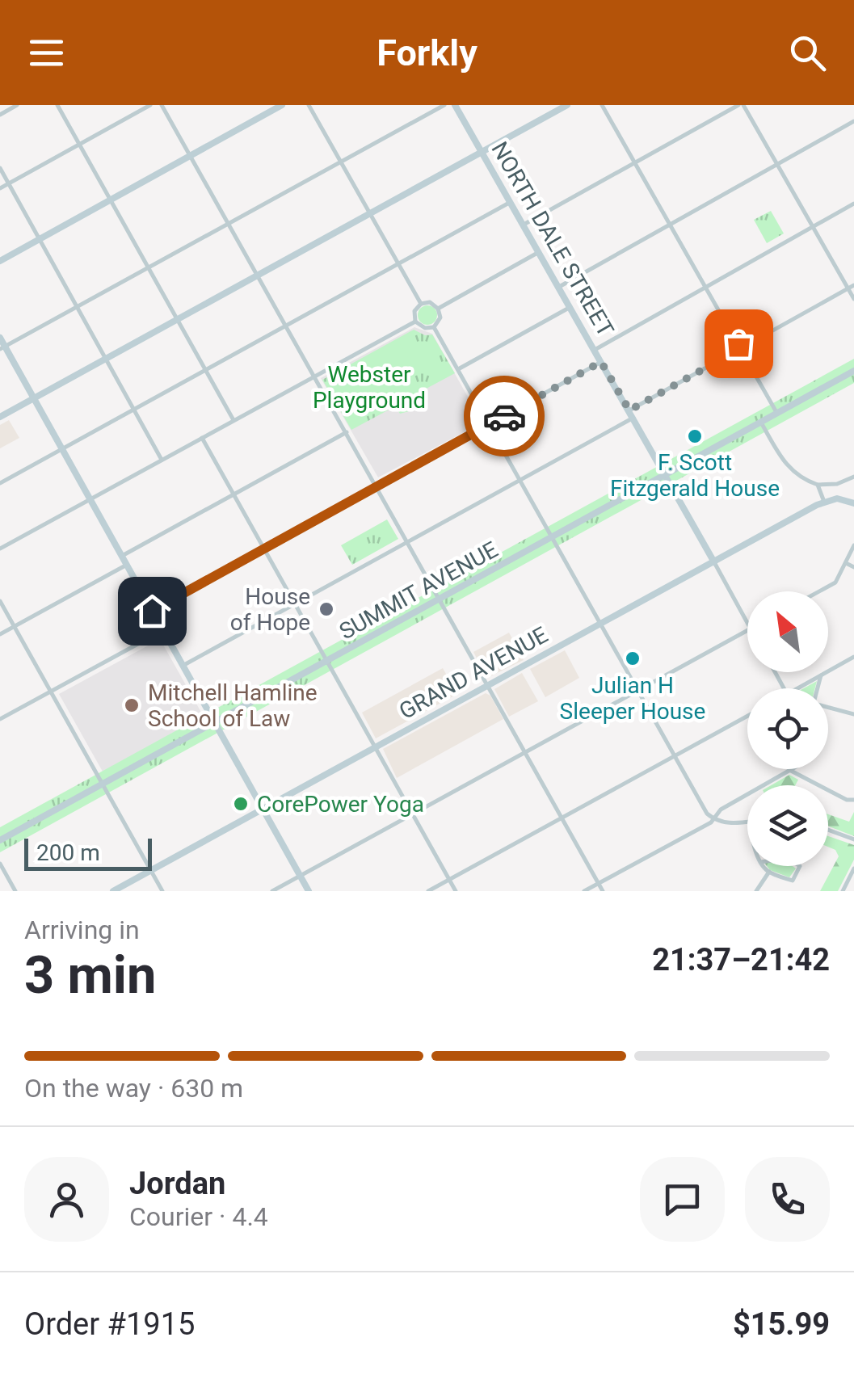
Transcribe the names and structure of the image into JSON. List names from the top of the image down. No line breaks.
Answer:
{"streets":{"street":["NORTH DALE STREET","SUMMIT AVENUE","GRAND AVENUE"]},"crossings":[["NORTH DALE STREET","SUMMIT AVENUE"],["NORTH DALE STREET","GRAND AVENUE"]],"parks":["Webster Playground"],"places":["F. Scott Fitzgerald House","House of Hope","Julian H Sleeper House","Mitchell Hamline School of Law","CorePower Yoga"],"scale_bar":"200 m","north":"top left","page":{"header":"Forkly","scale":"200 m","heading":["3 min","Arriving in","21:37–21:42"],"panel":["Jordan","Courier · 4.4","Order #1915","$15.99"],"bar":"On the way · 630 m"}}
